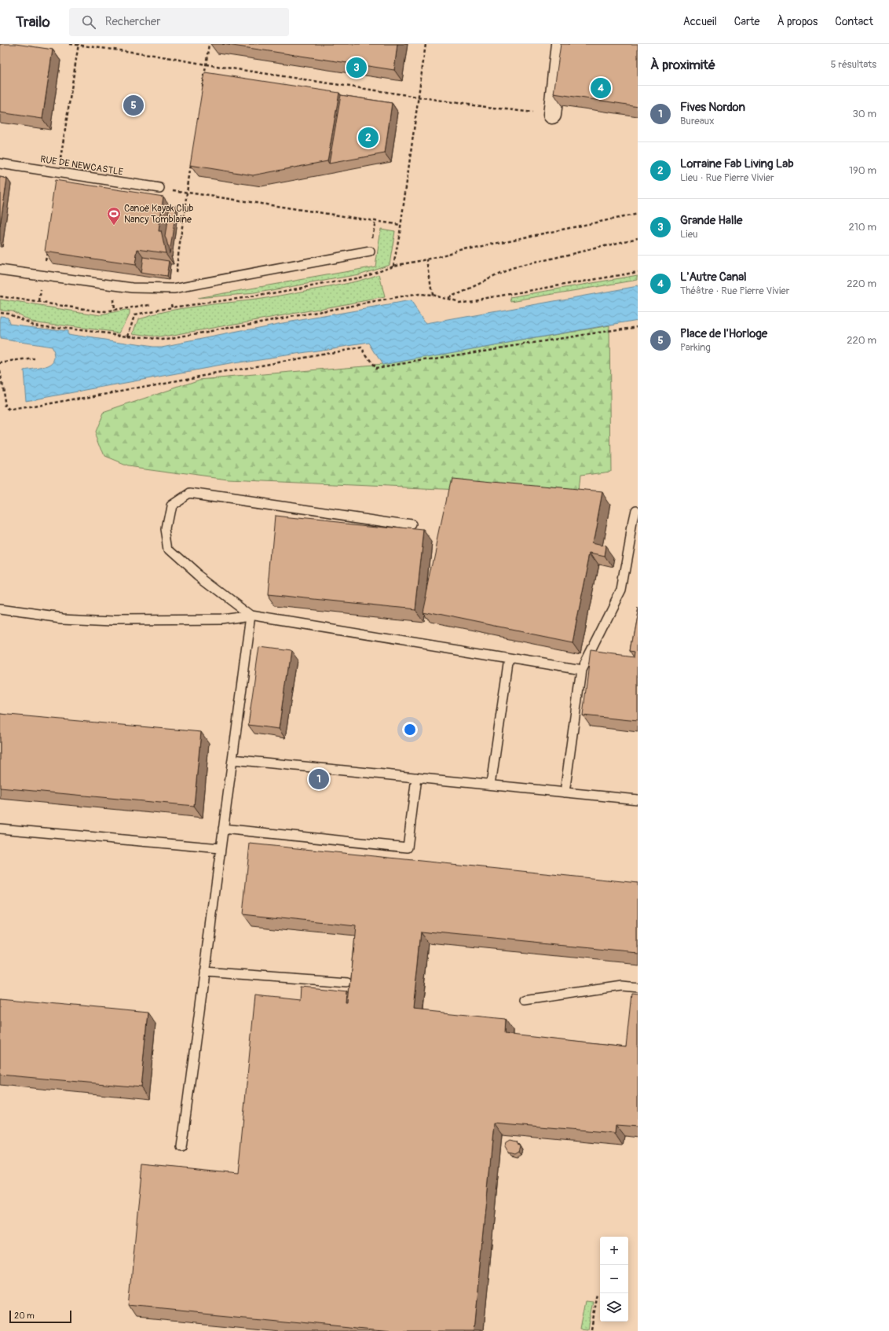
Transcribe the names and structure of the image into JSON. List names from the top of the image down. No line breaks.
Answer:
{"streets":{"lane":["RUE DE NEWCASTLE"]},"places":{"sports":["Canoë Kayak Club Nancy Tomblaine"]},"scale_bar":"20 m","page":{"header":"Trailo","search":"Rechercher","nav":["Accueil","Carte","À propos","Contact"],"heading":["À proximité","5 résultats"],"pins":["3","4","5","2","1"],"list":[{"mark":"1","name":"Fives Nordon","note":"Bureaux","value":"30 m"},{"mark":"2","name":"Lorraine Fab Living Lab","note":"Lieu · Rue Pierre Vivier","value":"190 m"},{"mark":"3","name":"Grande Halle","note":"Lieu","value":"210 m"},{"mark":"4","name":"L'Autre Canal","note":"Théâtre · Rue Pierre Vivier","value":"220 m"},{"mark":"5","name":"Place de l'Horloge","note":"Parking","value":"220 m"}],"map_buttons":["+","−"],"scale":"20 m"}}
